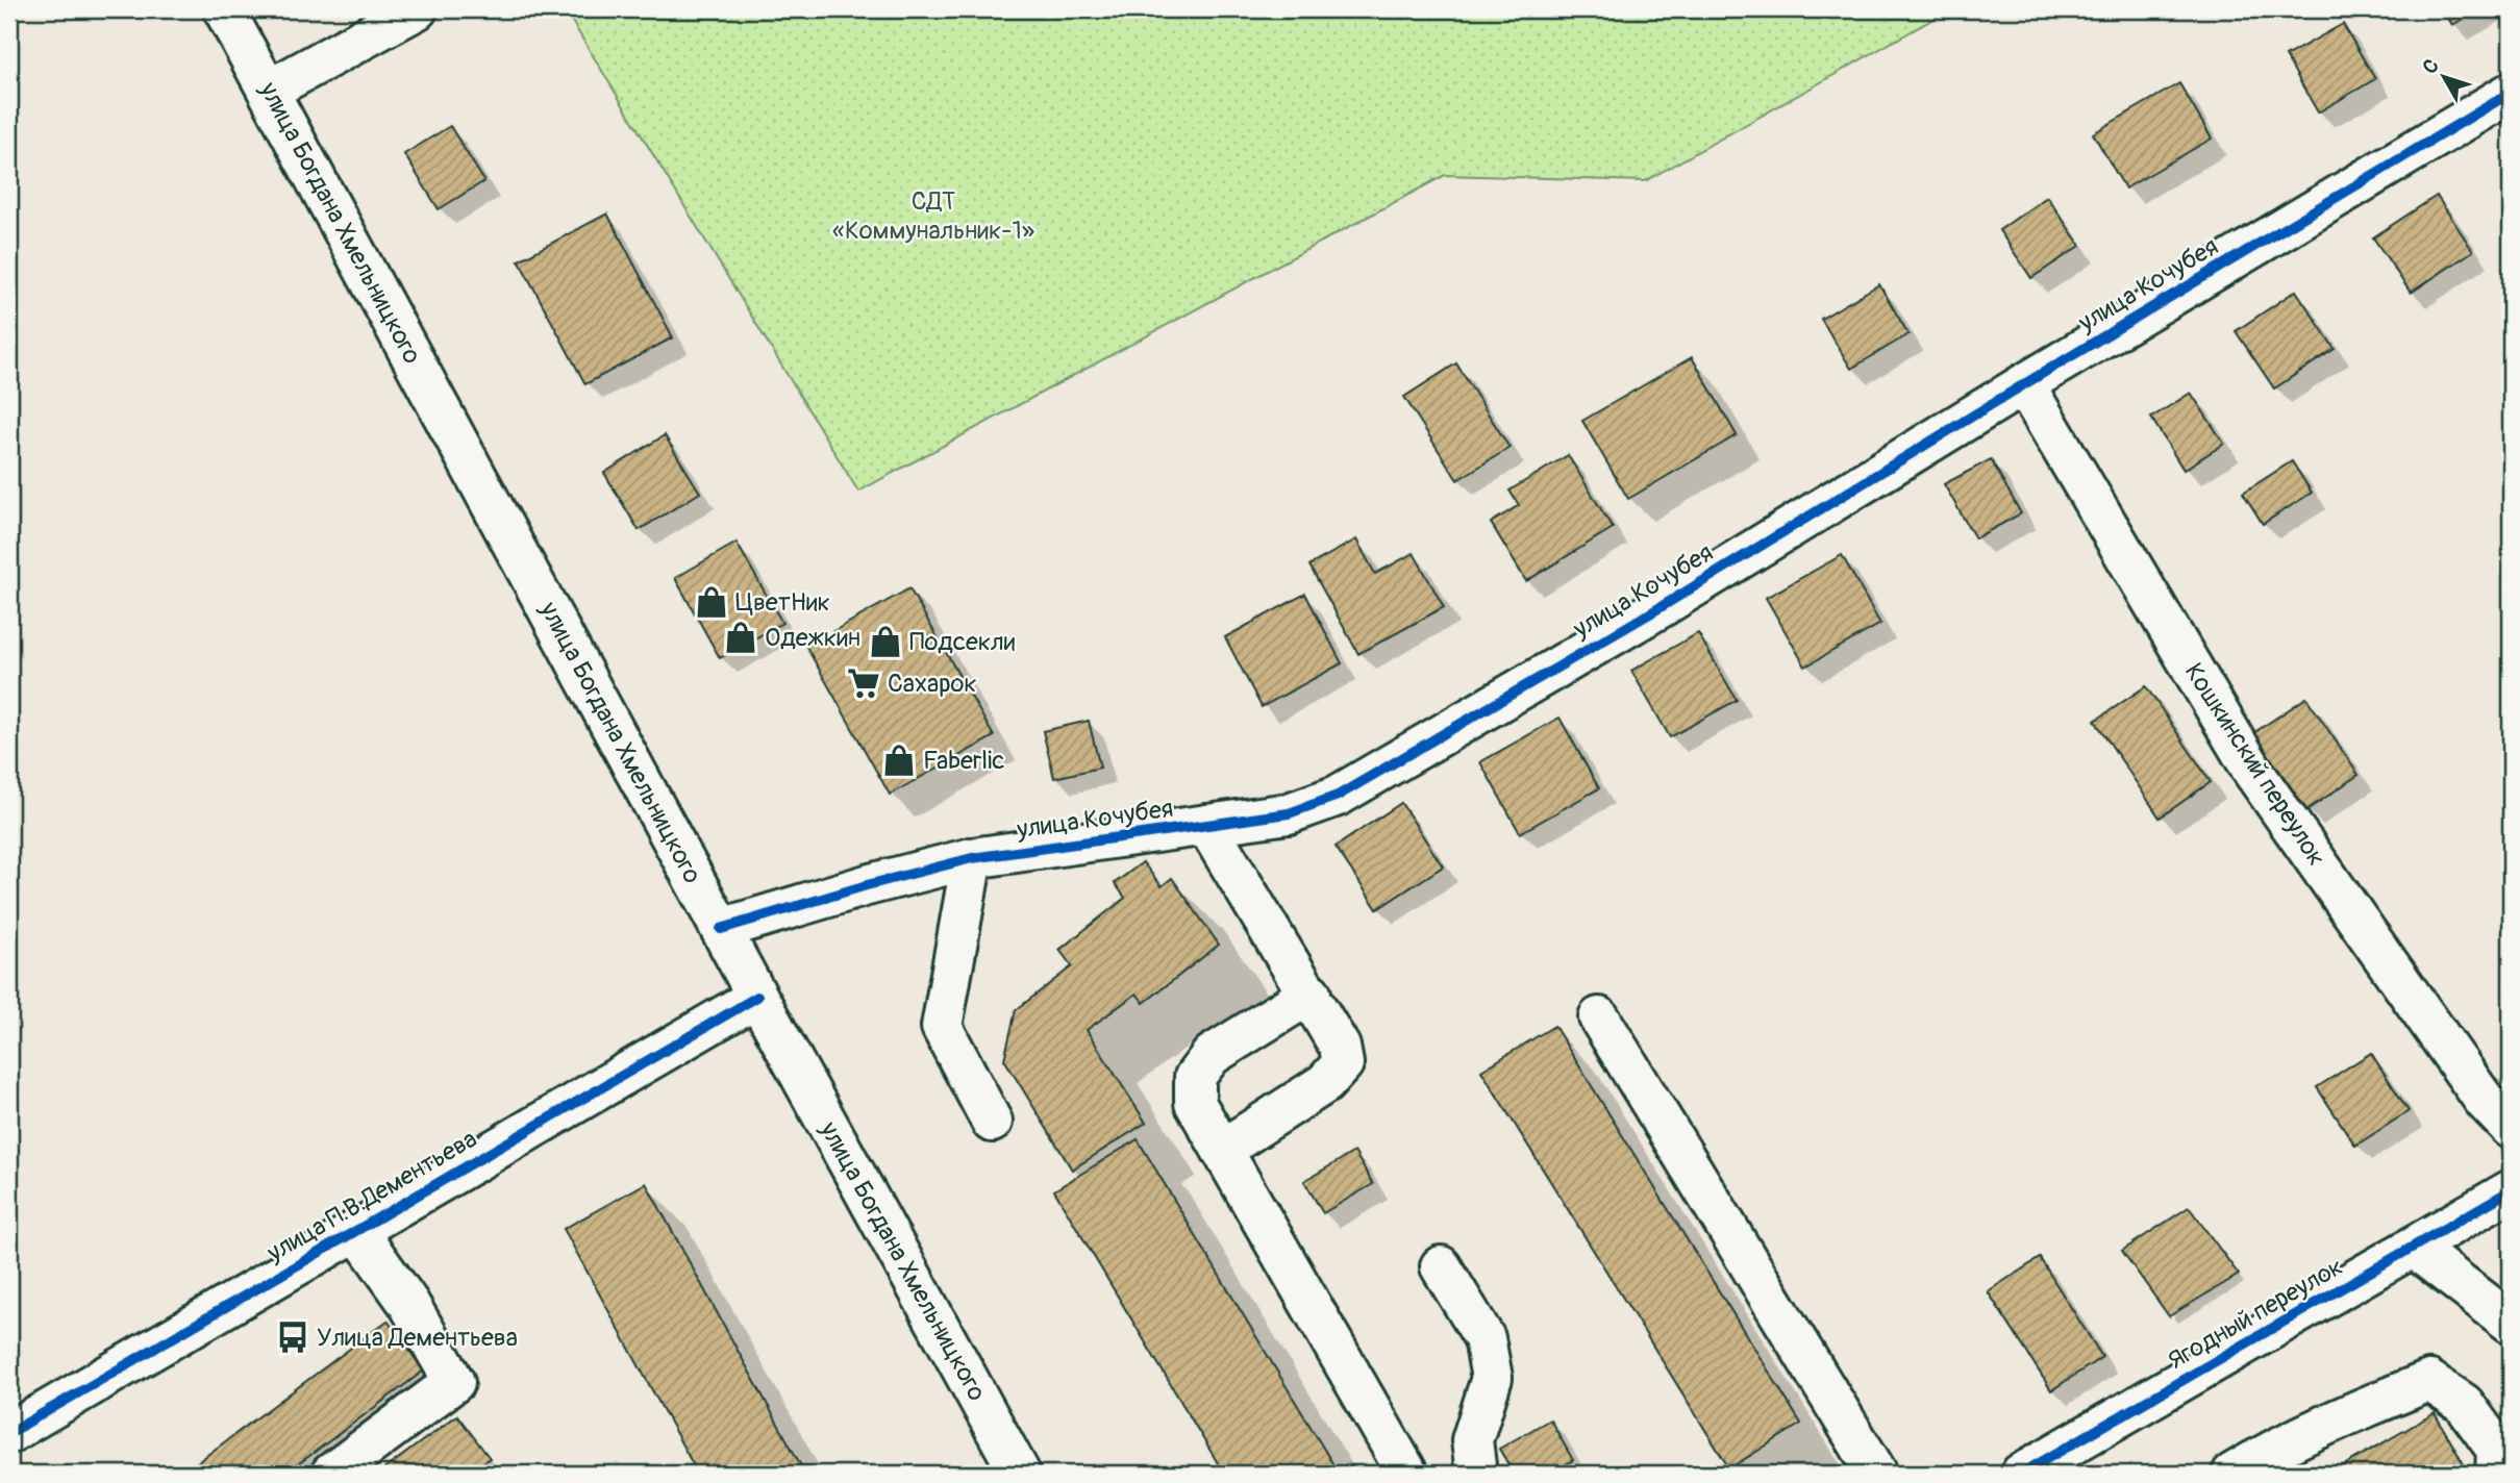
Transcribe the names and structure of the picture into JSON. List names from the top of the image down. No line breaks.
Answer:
{"streets":{"street":["улица Богдана Хмельницкого","улица Кочубея","Кошкинский переулок","улица П.В.Дементьева","Ягодный переулок"]},"crossings":[["улица Богдана Хмельницкого","улица Кочубея"],["улица Богдана Хмельницкого","улица П.В.Дементьева"],["улица Кочубея","Кошкинский переулок"]],"parks":["СДТ «Коммунальник-1»"],"places":{"shop":["ЦветНик","Одежкин","Подсекли","Faberlic"],"supermarket":["Сахарок"],"bus stop":["Улица Дементьева"]},"north":"top left"}
